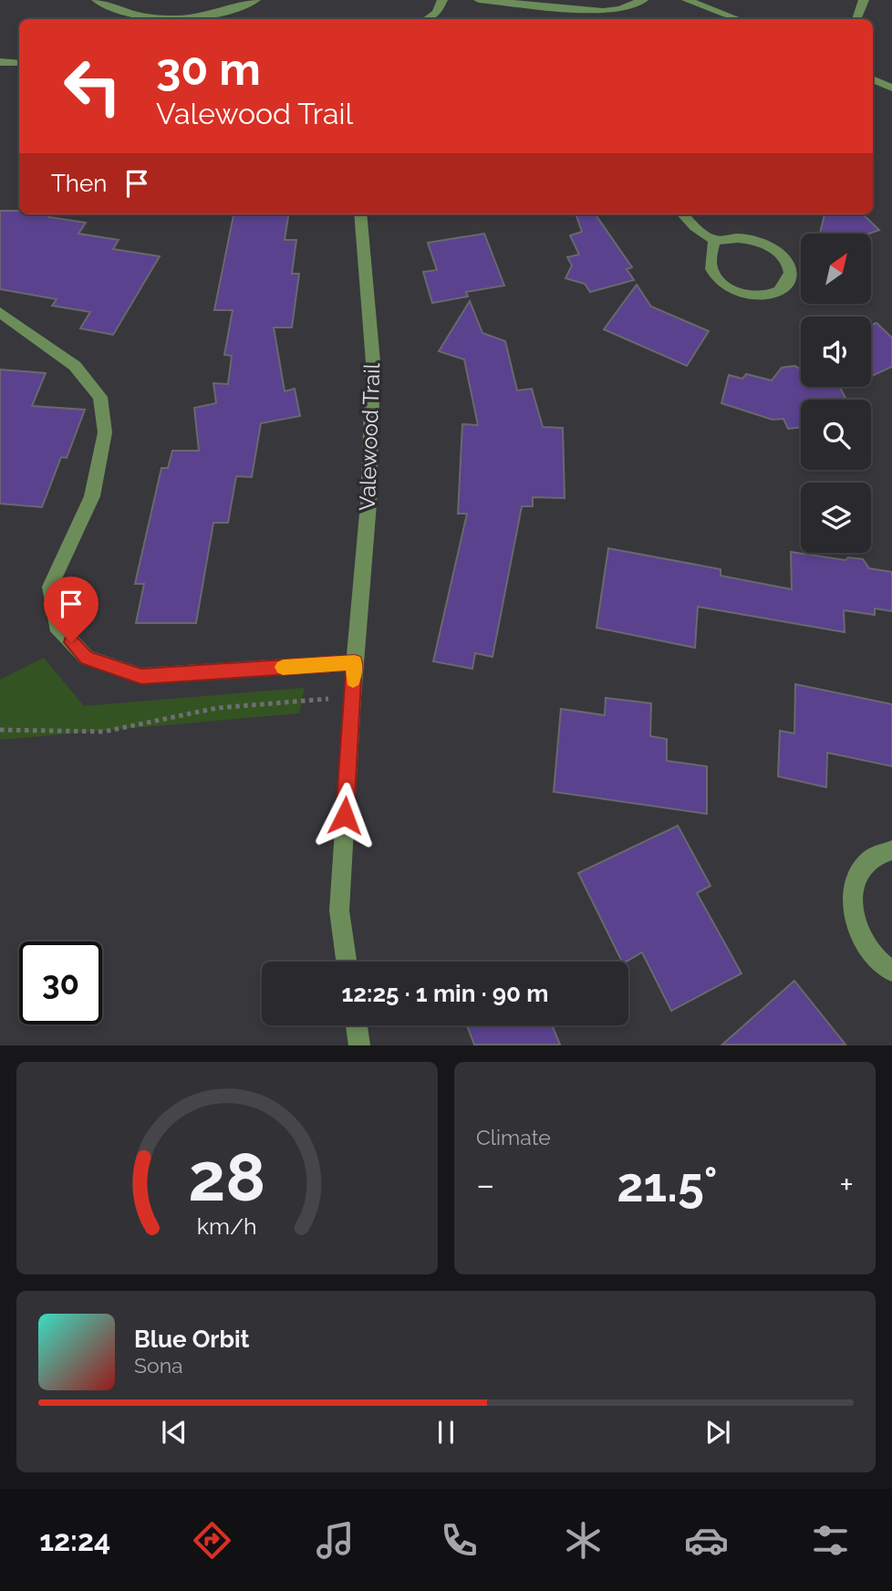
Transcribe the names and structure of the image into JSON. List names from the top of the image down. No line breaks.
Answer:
{"streets":{"street":["Valewood Trail"]},"north":"top right","page":{"turn":["30 m","Valewood Trail"],"then":"Then","limit":"30","trip":"12:25 · 1 min · 90 m","tile":"Climate","heat":["−","21.5°","+"],"song":["Blue Orbit","Sona"],"tabs":"12:24","gauge":["28","km/h"]}}
